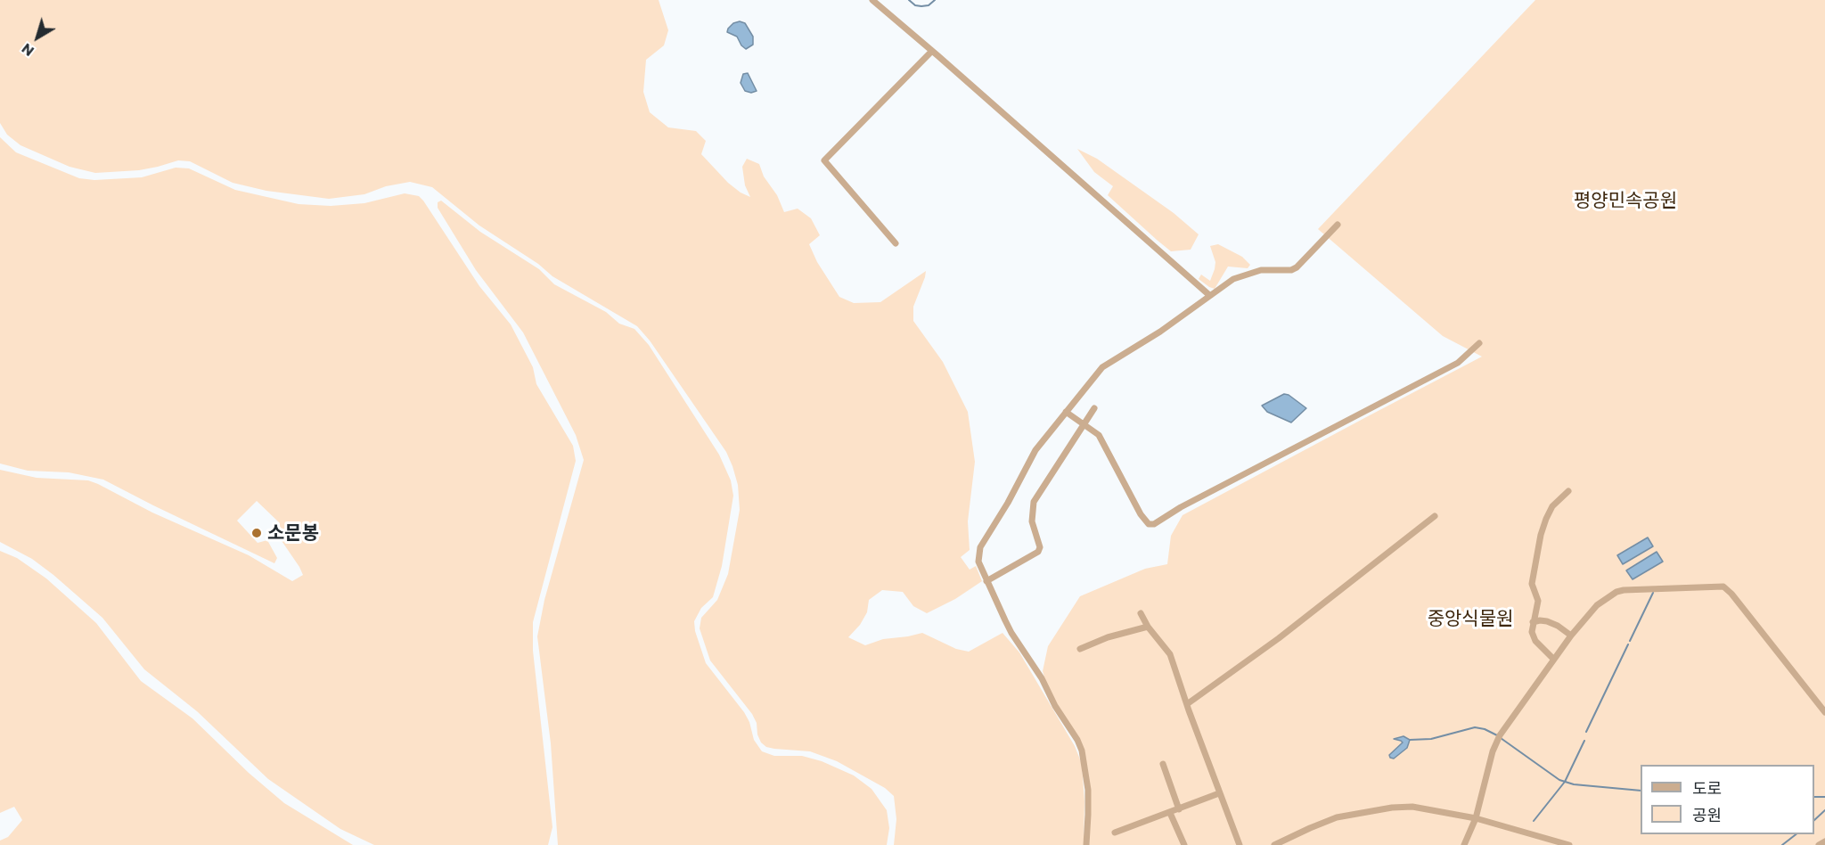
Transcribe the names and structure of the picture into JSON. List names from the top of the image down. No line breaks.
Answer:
{"parks":["평양민속공원","중앙식물원"],"places":["소문봉"],"legend":["도로","공원"],"north":"bottom left"}
